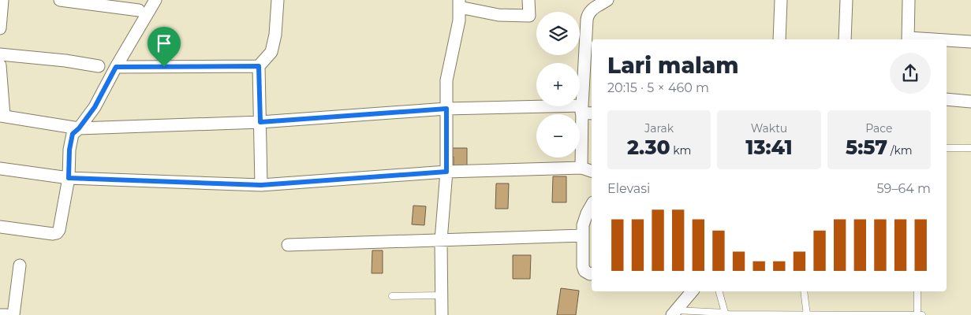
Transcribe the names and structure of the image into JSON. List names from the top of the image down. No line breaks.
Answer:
{"page":{"map_buttons":["+","−"],"heading":["Lari malam","20:15 · 5 × 460 m"],"stats":[["Jarak","2.30 km"],["Waktu","13:41"],["Pace","5:57 /km"]],"chart":["Elevasi","59–64 m"]}}
